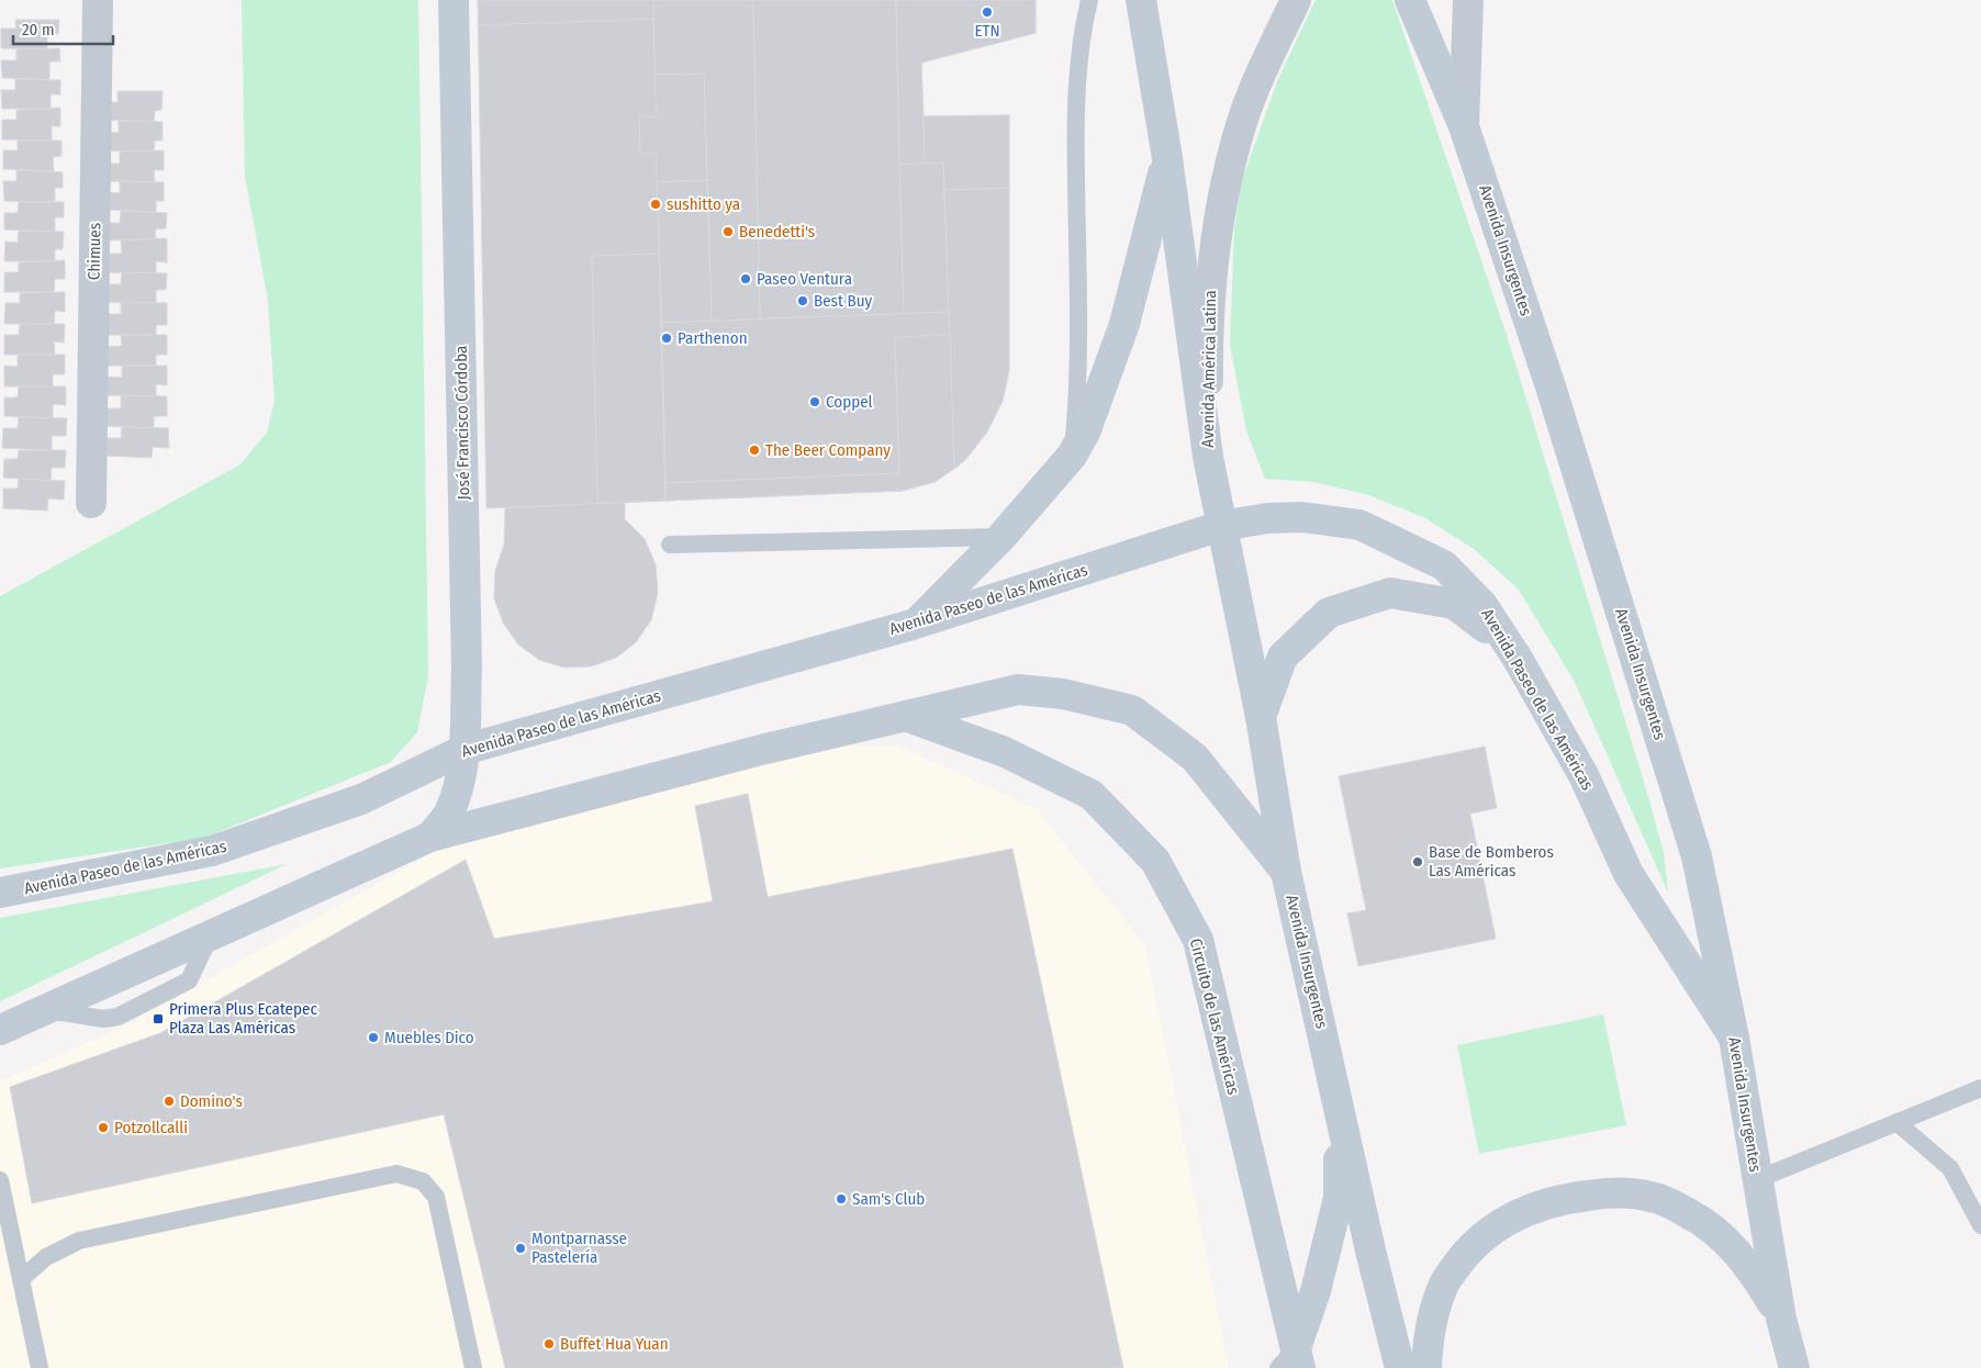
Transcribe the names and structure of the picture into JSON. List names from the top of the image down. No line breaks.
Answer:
{"streets":{"main road":["Avenida Insurgentes","José Francisco Córdoba","Avenida Paseo de las Américas","Circuito de las Américas"],"street":["Chimues","Avenida América Latina"]},"crossings":[["Avenida Insurgentes","Avenida América Latina"],["Avenida Insurgentes","Avenida Paseo de las Américas"],["José Francisco Córdoba","Avenida Paseo de las Américas"]],"places":{"other":["ETN","sushitto ya","Benedetti's","Paseo Ventura","Best Buy","Parthenon","Coppel","The Beer Company","Base de Bomberos Las Américas","Muebles Dico","Domino's","Potzollcalli","Sam's Club","Montparnasse Pastelería","Buffet Hua Yuan"],"transit":["Primera Plus Ecatepec Plaza Las Américas"]},"scale_bar":"20 m"}
